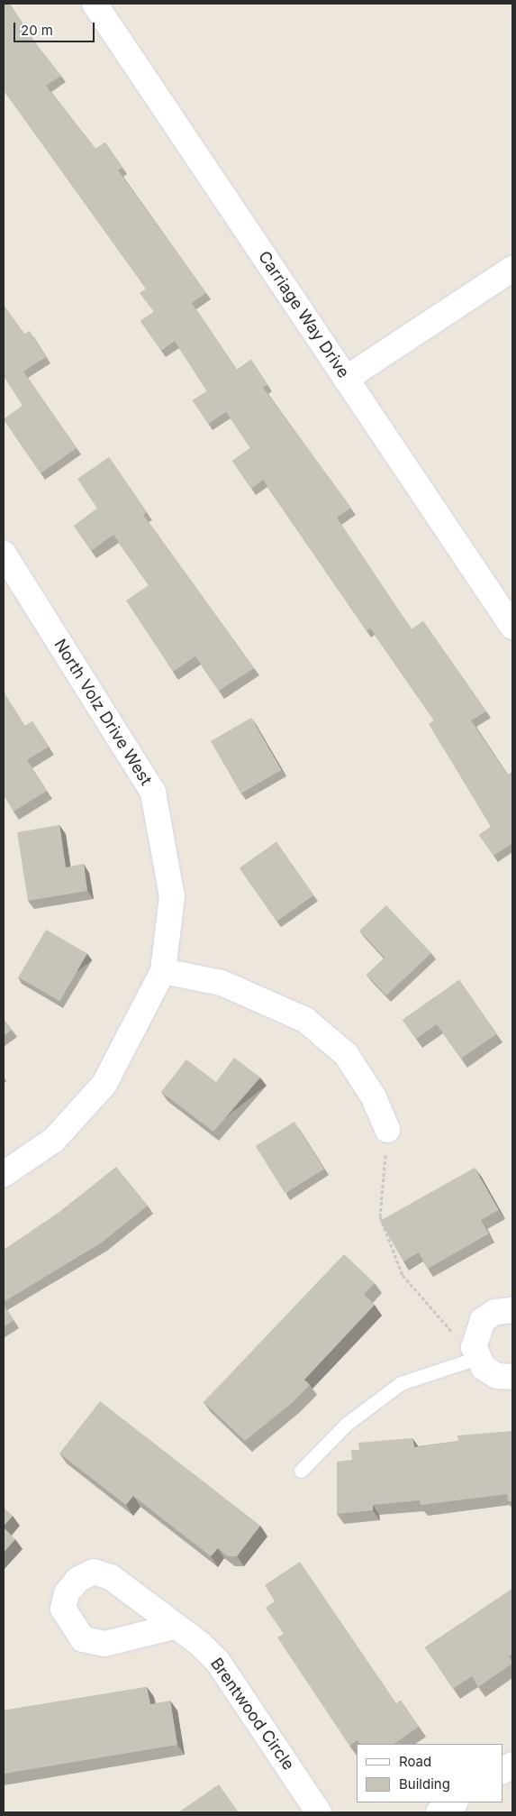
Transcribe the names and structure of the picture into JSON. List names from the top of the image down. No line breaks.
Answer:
{"streets":{"street":["Carriage Way Drive","North Volz Drive West","Brentwood Circle"]},"legend":["Road","Building"],"scale_bar":"20 m"}
